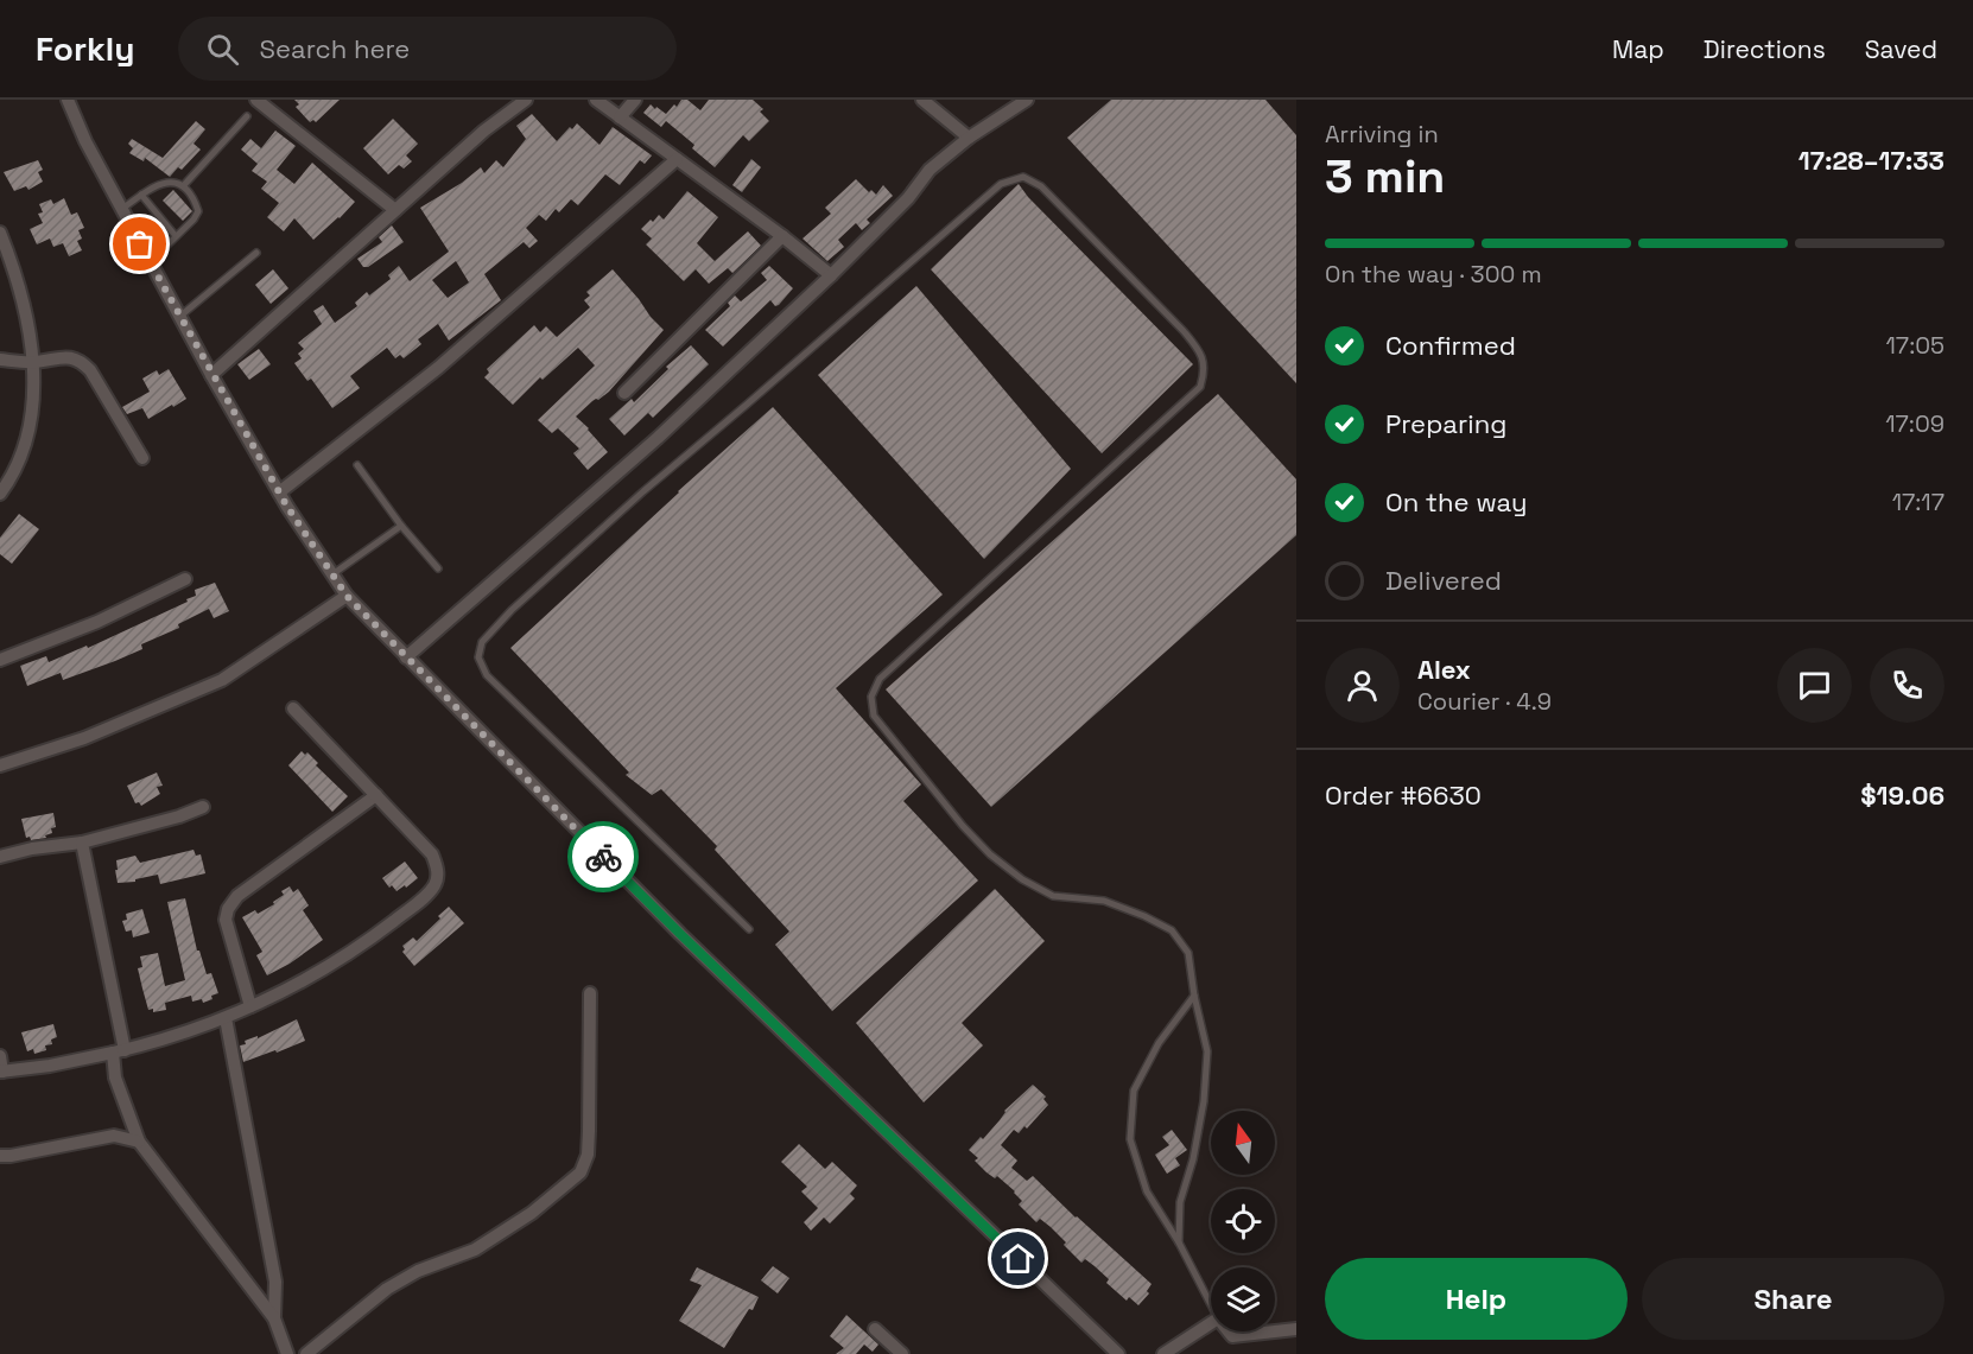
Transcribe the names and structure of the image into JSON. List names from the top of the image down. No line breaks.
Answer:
{"north":"top","page":{"header":"Forkly","search":"Search here","nav":["Map","Directions","Saved"],"heading":["3 min","Arriving in","17:28–17:33"],"panel":["Alex","Courier · 4.9","Order #6630","$19.06"],"bar":"On the way · 300 m","list":[["Confirmed","17:05"],["Preparing","17:09"],["On the way","17:17"],"Delivered"],"buttons":["Help","Share"]}}
